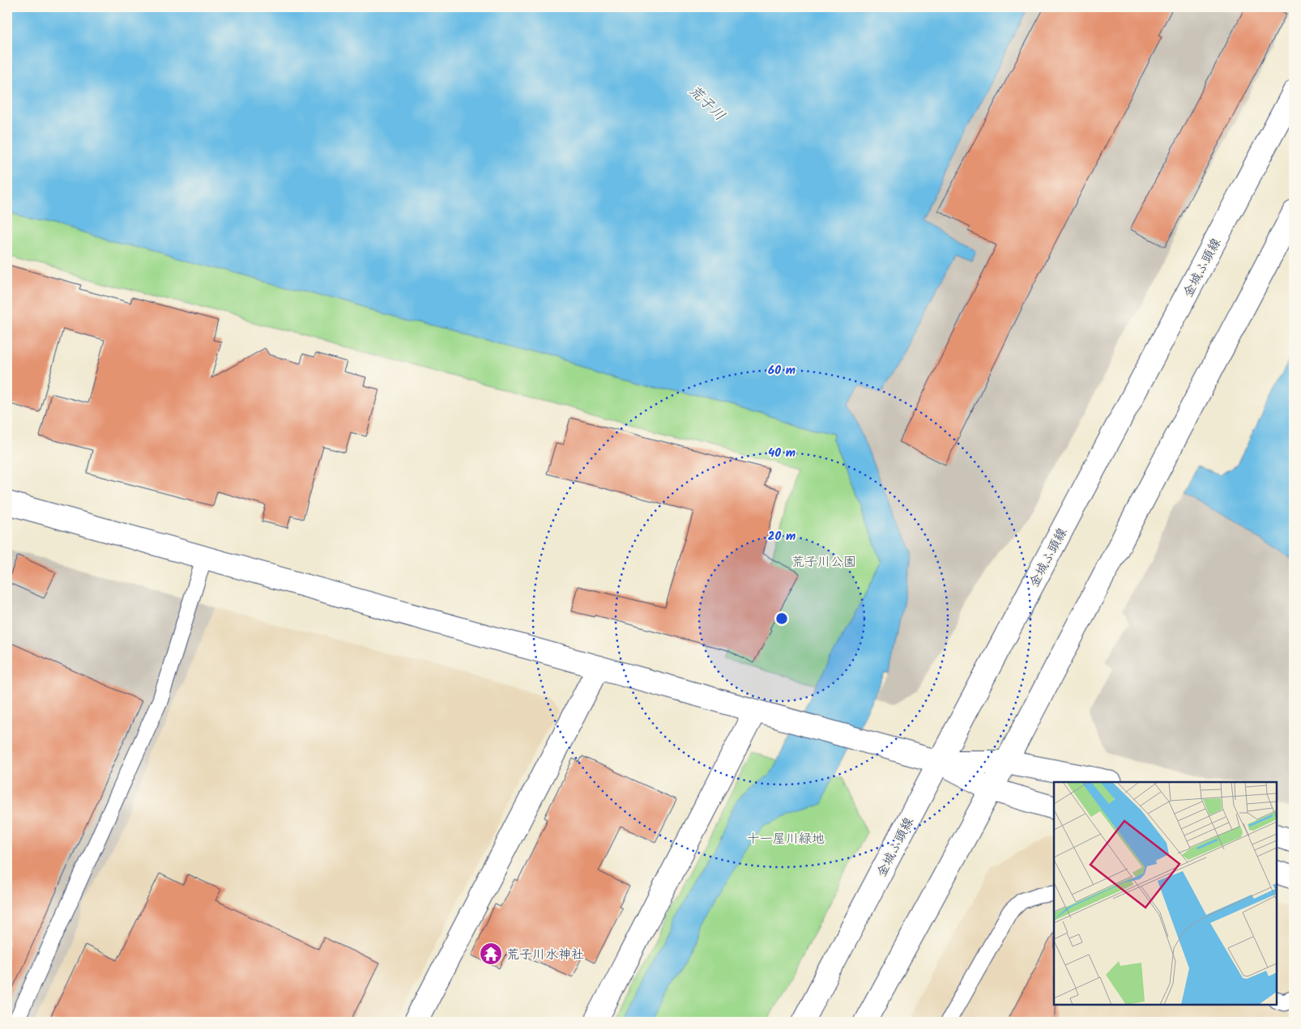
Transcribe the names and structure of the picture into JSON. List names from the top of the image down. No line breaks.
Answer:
{"streets":{"street":["金城ふ頭線"]},"water":["荒子川"],"parks":["荒子川公園","十一屋川緑地"],"places":{"temple":["荒子川水神社"]},"rings":["60 m","40 m","20 m"]}
